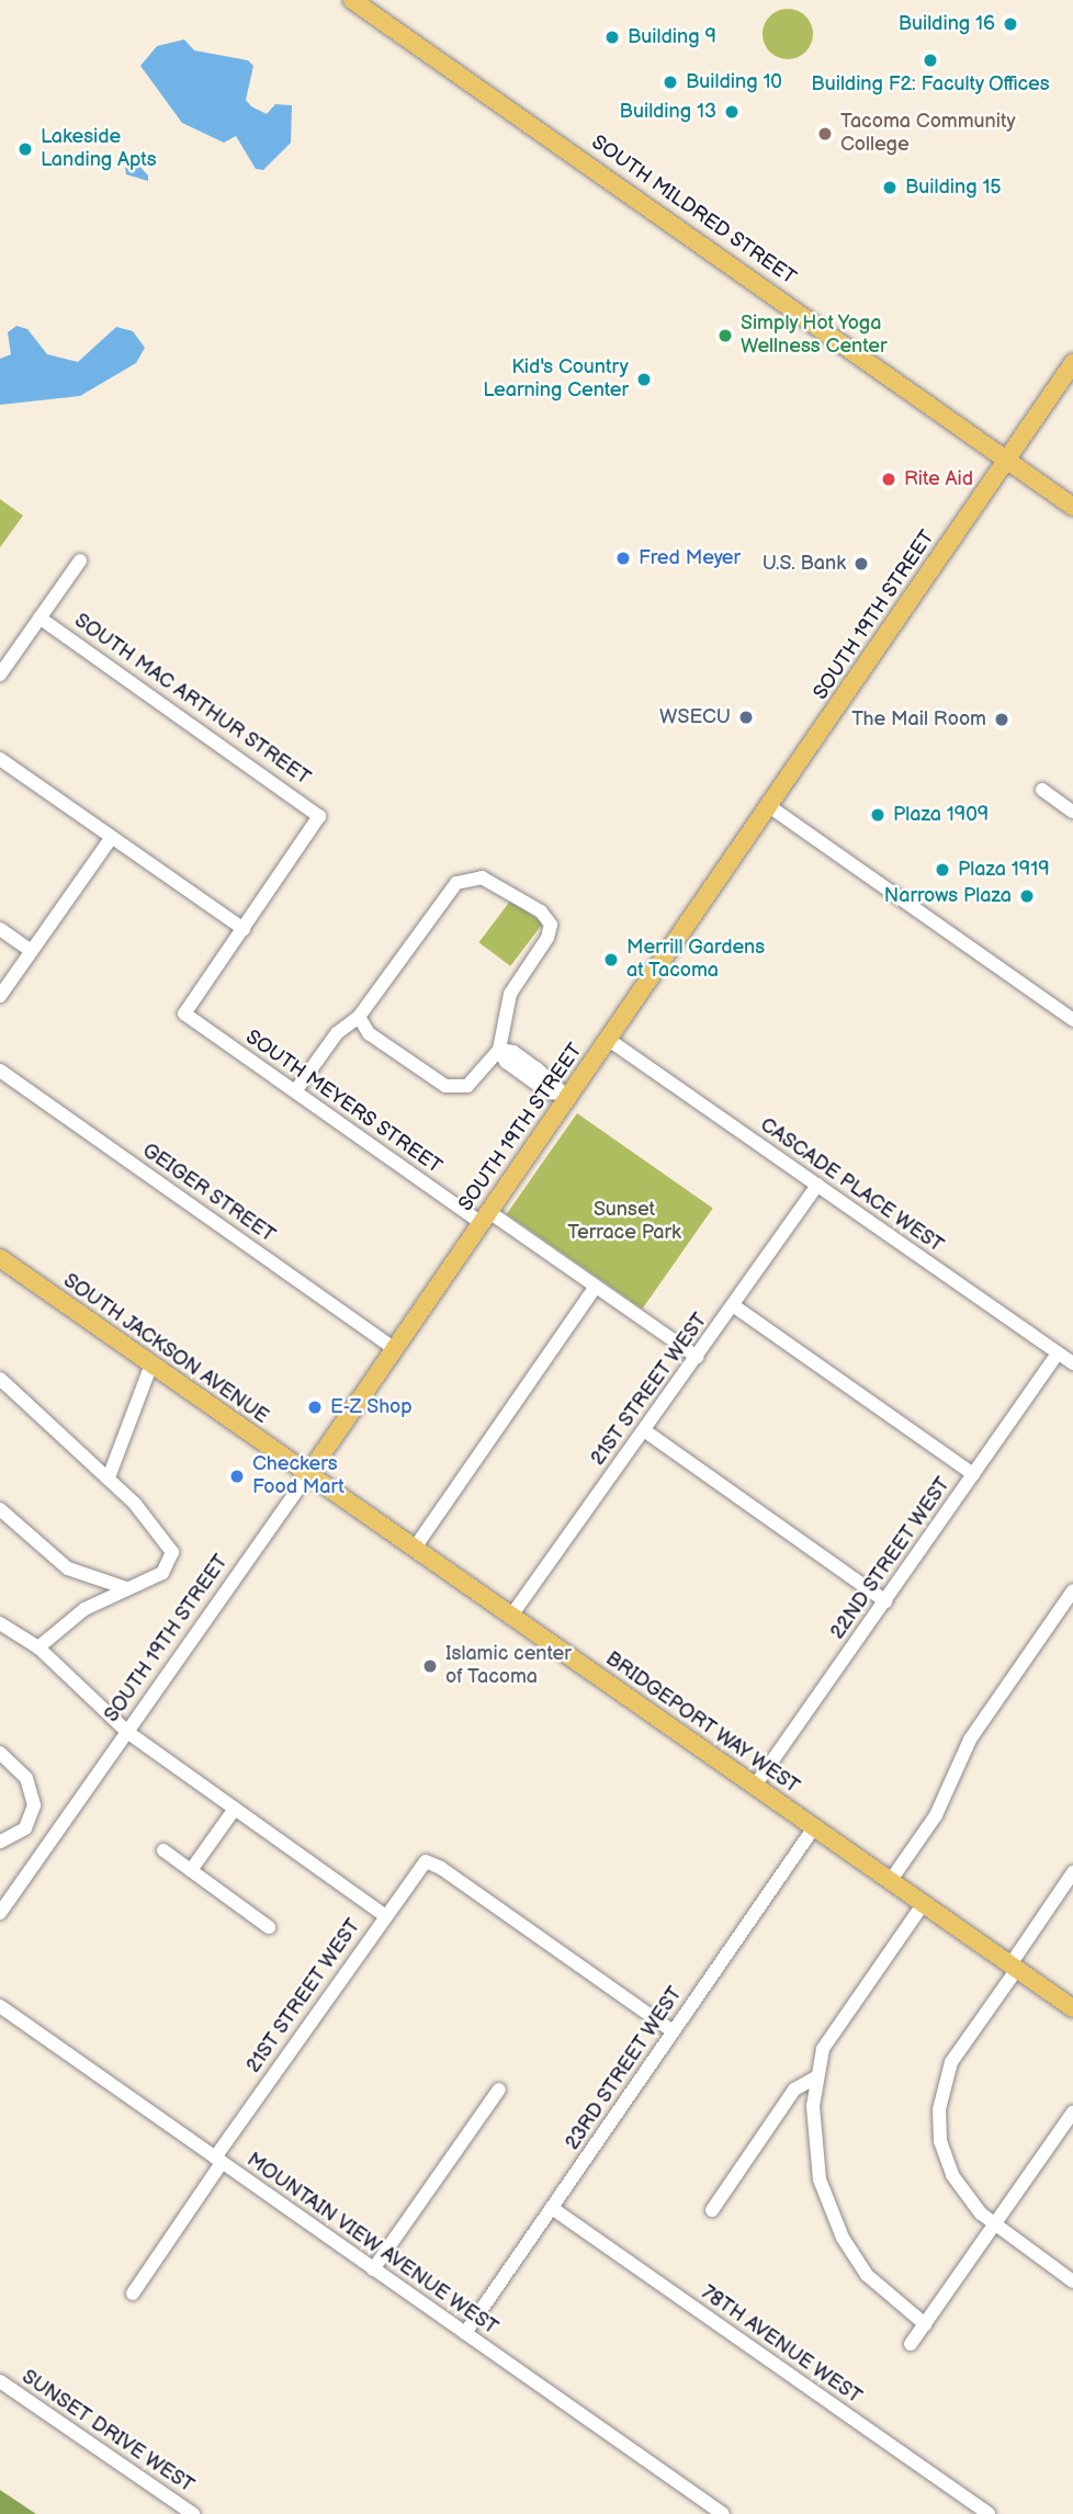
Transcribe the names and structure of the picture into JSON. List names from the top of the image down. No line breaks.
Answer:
{"streets":{"main road":["SOUTH MILDRED STREET","SOUTH 19TH STREET","SOUTH JACKSON AVENUE","BRIDGEPORT WAY WEST"],"street":["SOUTH MAC ARTHUR STREET","SOUTH MEYERS STREET","CASCADE PLACE WEST","GEIGER STREET","21ST STREET WEST","22ND STREET WEST","23RD STREET WEST","MOUNTAIN VIEW AVENUE WEST","78TH AVENUE WEST","SUNSET DRIVE WEST"]},"crossings":[["SOUTH MILDRED STREET","SOUTH 19TH STREET"],["SOUTH 19TH STREET","SOUTH MEYERS STREET"],["SOUTH 19TH STREET","CASCADE PLACE WEST"],["SOUTH 19TH STREET","GEIGER STREET"],["SOUTH 19TH STREET","SOUTH JACKSON AVENUE"],["SOUTH 19TH STREET","BRIDGEPORT WAY WEST"],["SOUTH MAC ARTHUR STREET","SOUTH MEYERS STREET"],["SOUTH MEYERS STREET","21ST STREET WEST"],["CASCADE PLACE WEST","21ST STREET WEST"],["CASCADE PLACE WEST","22ND STREET WEST"],["SOUTH JACKSON AVENUE","BRIDGEPORT WAY WEST"],["21ST STREET WEST","BRIDGEPORT WAY WEST"],["21ST STREET WEST","23RD STREET WEST"],["21ST STREET WEST","MOUNTAIN VIEW AVENUE WEST"],["22ND STREET WEST","BRIDGEPORT WAY WEST"],["BRIDGEPORT WAY WEST","23RD STREET WEST"],["23RD STREET WEST","MOUNTAIN VIEW AVENUE WEST"],["23RD STREET WEST","78TH AVENUE WEST"]],"parks":["Sunset Terrace Park"],"places":["Building 16","Building 9","Building F2: Faculty Offices","Building 10","Building 13","Tacoma Community College","Lakeside Landing Apts","Building 15","Simply Hot Yoga Wellness Center","Kid's Country Learning Center","Rite Aid","Fred Meyer","U.S. Bank","WSECU","The Mail Room","Plaza 1909","Plaza 1919","Narrows Plaza","Merrill Gardens at Tacoma","E-Z Shop","Checkers Food Mart","Islamic center of Tacoma"]}
